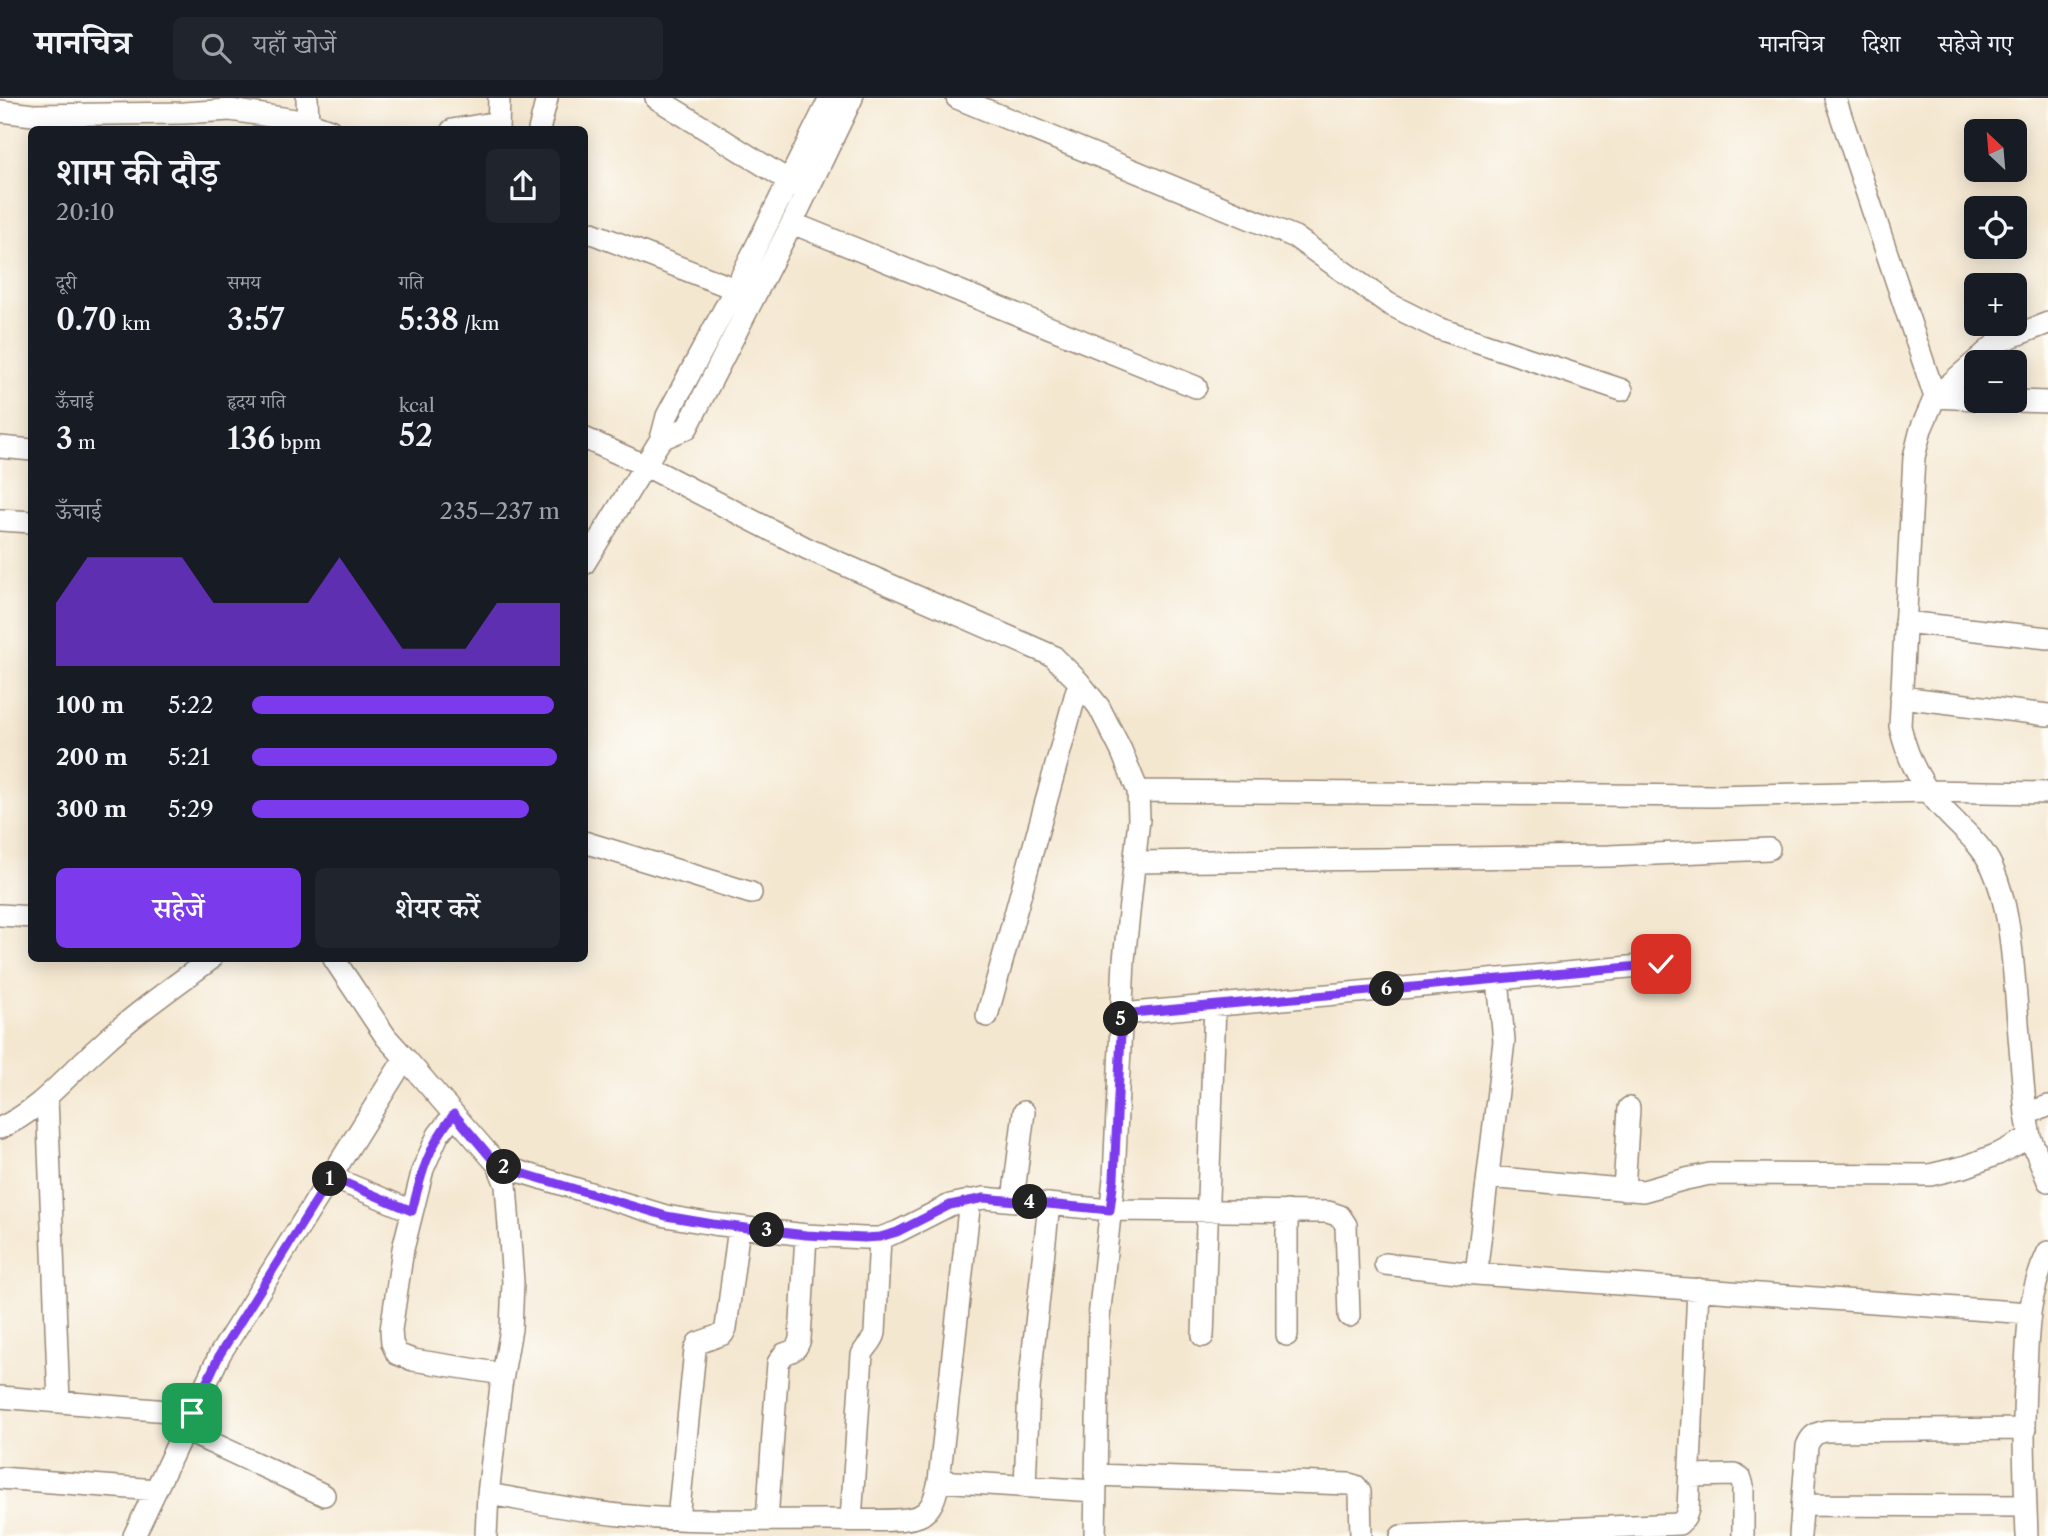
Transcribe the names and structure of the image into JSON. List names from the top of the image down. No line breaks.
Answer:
{"north":"top left","page":{"header":"मानचित्र","search":"यहाँ खोजें","nav":["मानचित्र","दिशा","सहेजे गए"],"map_buttons":["+","−"],"heading":["शाम की दौड़","20:10"],"stats":[["दूरी","0.70 km"],["समय","3:57"],["गति","5:38 /km"],["ऊँचाई","3 m"],["हृदय गति","136 bpm"],["kcal","52"]],"chart":["ऊँचाई","235–237 m"],"list":[{"name":"100 m","note":"5:22"},{"name":"200 m","note":"5:21"},{"name":"300 m","note":"5:29"}],"buttons":["सहेजें","शेयर करें"],"pins":["6","5","2","1","4","3"]}}
